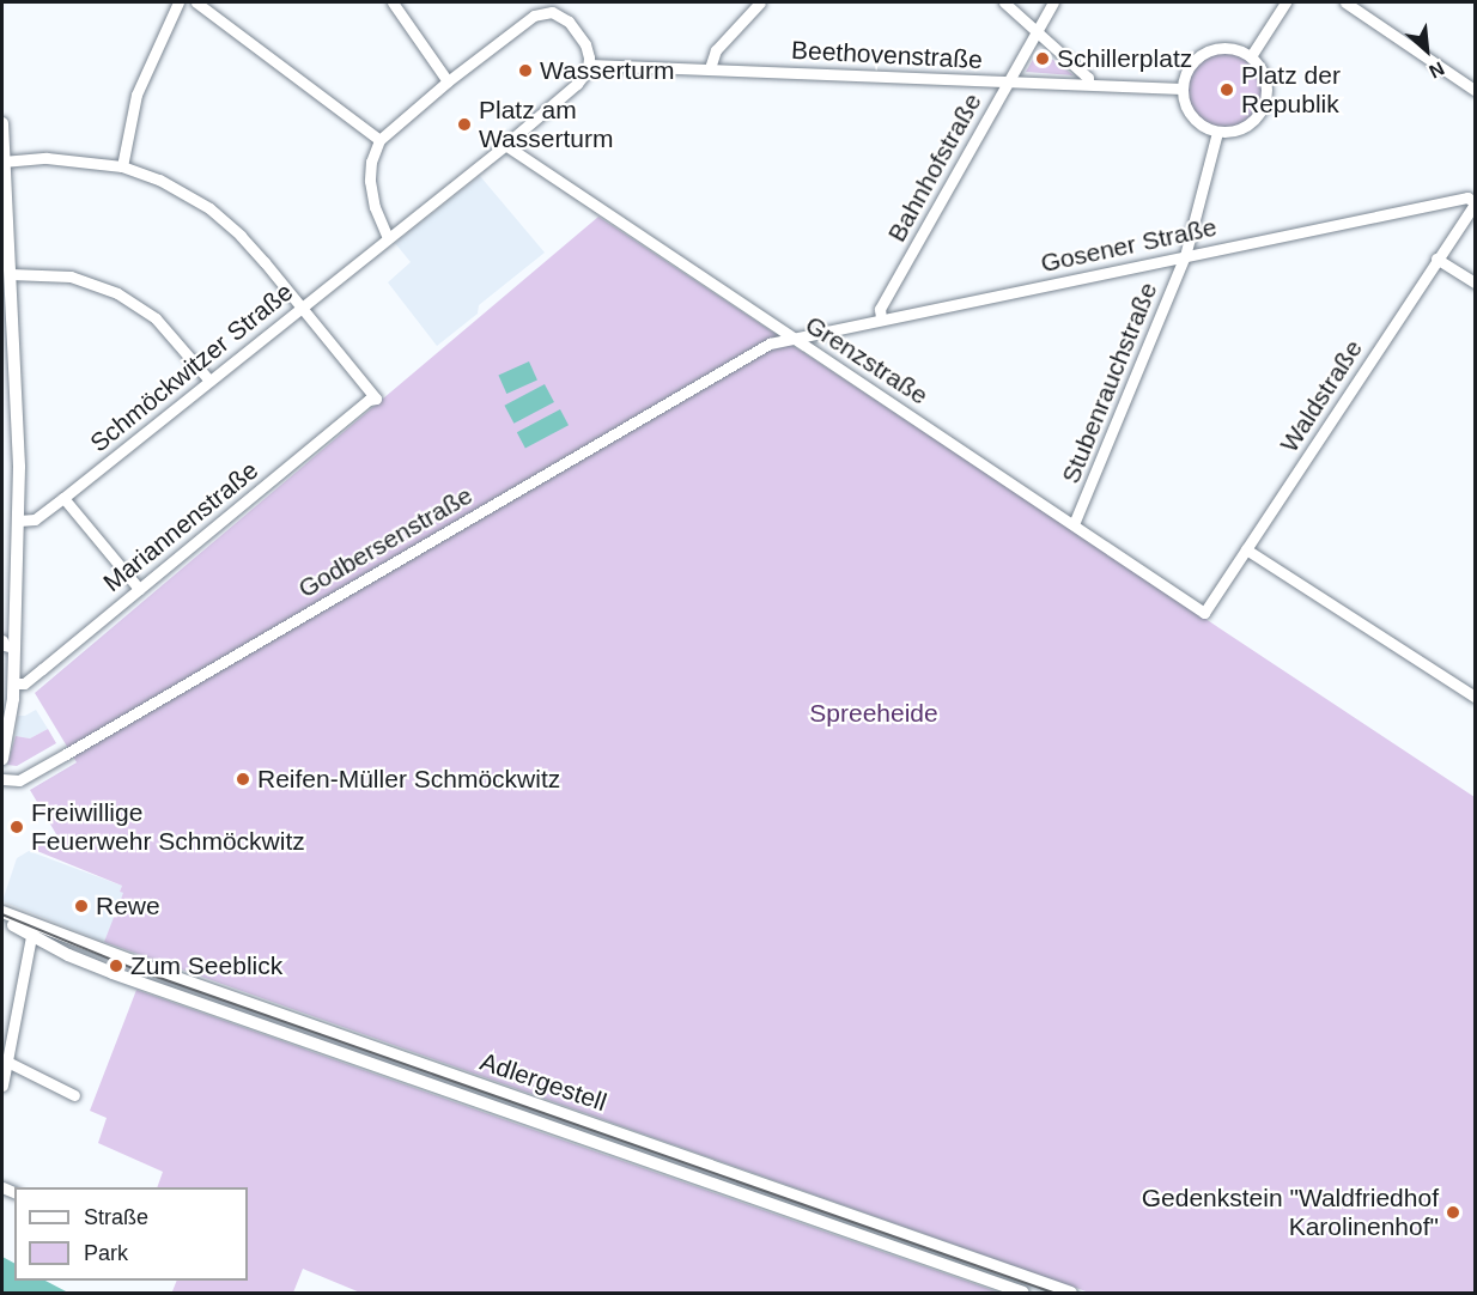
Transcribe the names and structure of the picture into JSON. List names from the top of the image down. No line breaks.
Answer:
{"streets":{"main road":["Adlergestell"],"street":["Beethovenstraße","Bahnhofstraße","Gosener Straße","Grenzstraße","Schmöckwitzer Straße","Stubenrauchstraße","Waldstraße","Mariannenstraße","Godbersenstraße"]},"crossings":[["Beethovenstraße","Bahnhofstraße"],["Beethovenstraße","Schmöckwitzer Straße"],["Beethovenstraße","Stubenrauchstraße"],["Bahnhofstraße","Gosener Straße"],["Gosener Straße","Grenzstraße"],["Gosener Straße","Stubenrauchstraße"],["Gosener Straße","Waldstraße"],["Gosener Straße","Godbersenstraße"],["Grenzstraße","Schmöckwitzer Straße"],["Grenzstraße","Stubenrauchstraße"],["Grenzstraße","Waldstraße"],["Grenzstraße","Godbersenstraße"],["Schmöckwitzer Straße","Mariannenstraße"]],"parks":["Spreeheide"],"places":["Schillerplatz","Wasserturm","Platz der Republik","Platz am Wasserturm","Reifen-Müller Schmöckwitz","Freiwillige Feuerwehr Schmöckwitz","Rewe","Zum Seeblick","Gedenkstein \"Waldfriedhof Karolinenhof\""],"legend":["Straße","Park"],"north":"bottom right"}
